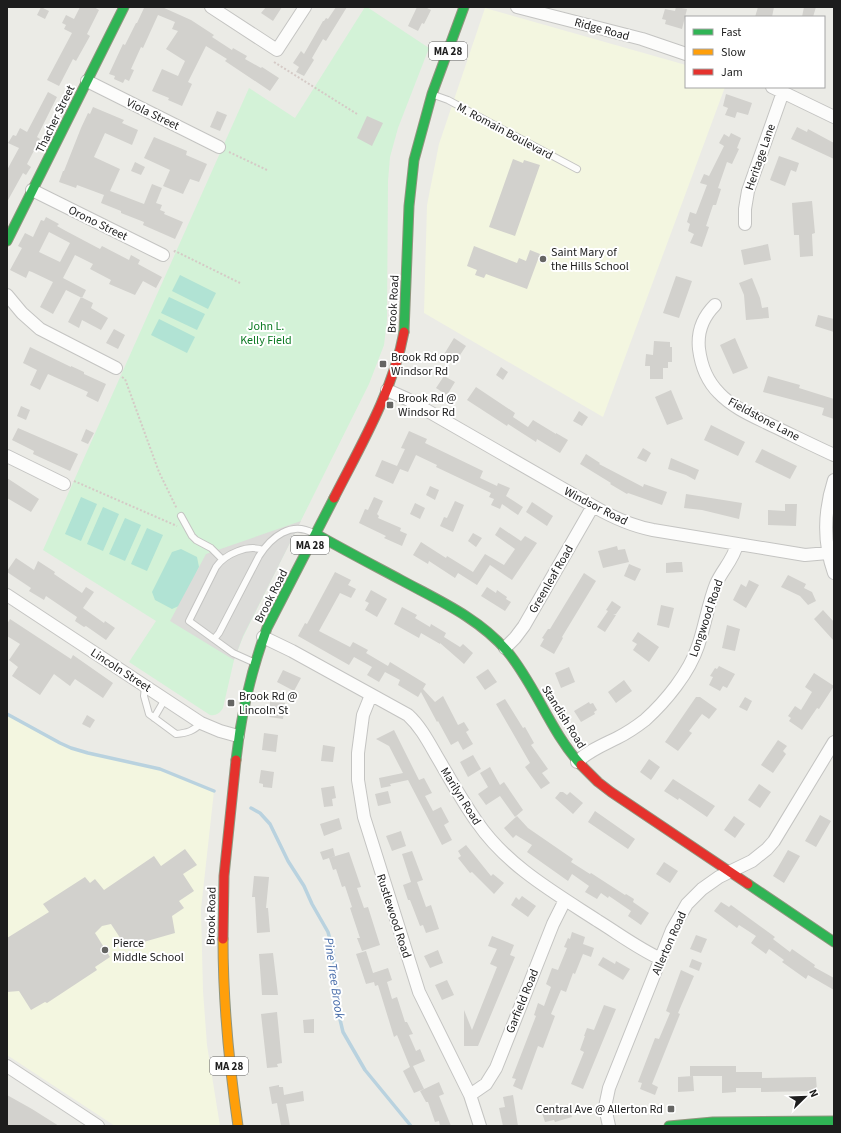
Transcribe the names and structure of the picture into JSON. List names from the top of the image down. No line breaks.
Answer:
{"streets":{"main road":["MA 28","Thacher Street","Brook Road","Standish Road"],"street":["Ridge Road","Viola Street","Heritage Lane","Orono Street","Fieldstone Lane","Windsor Road","Greenleaf Road","Longwood Road","Lincoln Street","Marilyn Road","Rustlewood Road","Allerton Road","Garfield Road"],"lane":["M. Romain Boulevard"]},"crossings":[["Viola Street","Thacher Street"],["Thacher Street","Orono Street"],["M. Romain Boulevard","Brook Road"],["Brook Road","Windsor Road"],["Brook Road","Lincoln Street"],["Brook Road","Standish Road"],["Brook Road","Marilyn Road"],["Windsor Road","Greenleaf Road"],["Windsor Road","Longwood Road"],["Greenleaf Road","Standish Road"],["Longwood Road","Standish Road"],["Standish Road","Allerton Road"],["Marilyn Road","Rustlewood Road"],["Marilyn Road","Allerton Road"],["Marilyn Road","Garfield Road"],["Rustlewood Road","Garfield Road"]],"water":["Pine Tree Brook"],"parks":["John L. Kelly Field"],"places":{"other":["Saint Mary of the Hills School","Pierce Middle School"],"transit":["Brook Rd opp Windsor Rd","Brook Rd @ Windsor Rd","Brook Rd @ Lincoln St","Central Ave @ Allerton Rd"]},"legend":["Fast","Slow","Jam"],"north":"top right"}
